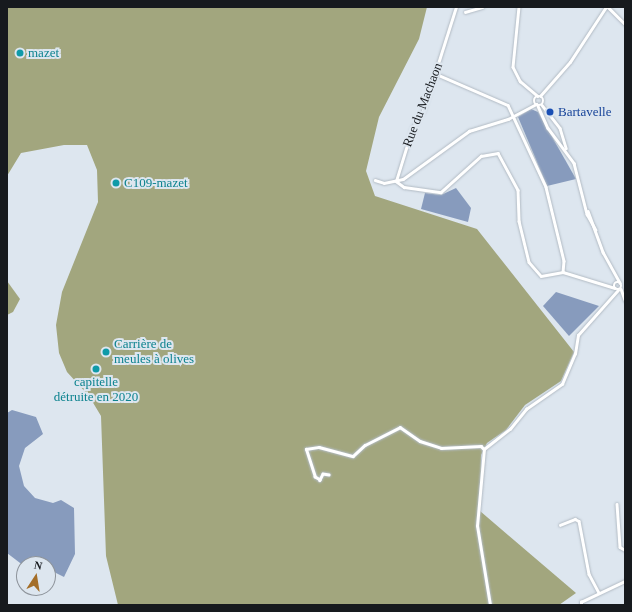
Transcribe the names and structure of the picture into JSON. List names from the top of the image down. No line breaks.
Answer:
{"streets":{"street":["Rue du Machaon"]},"places":["mazet","Bartavelle","C109-mazet","Carrière de meules à olives","capitelle détruite en 2020"],"north":"top"}
